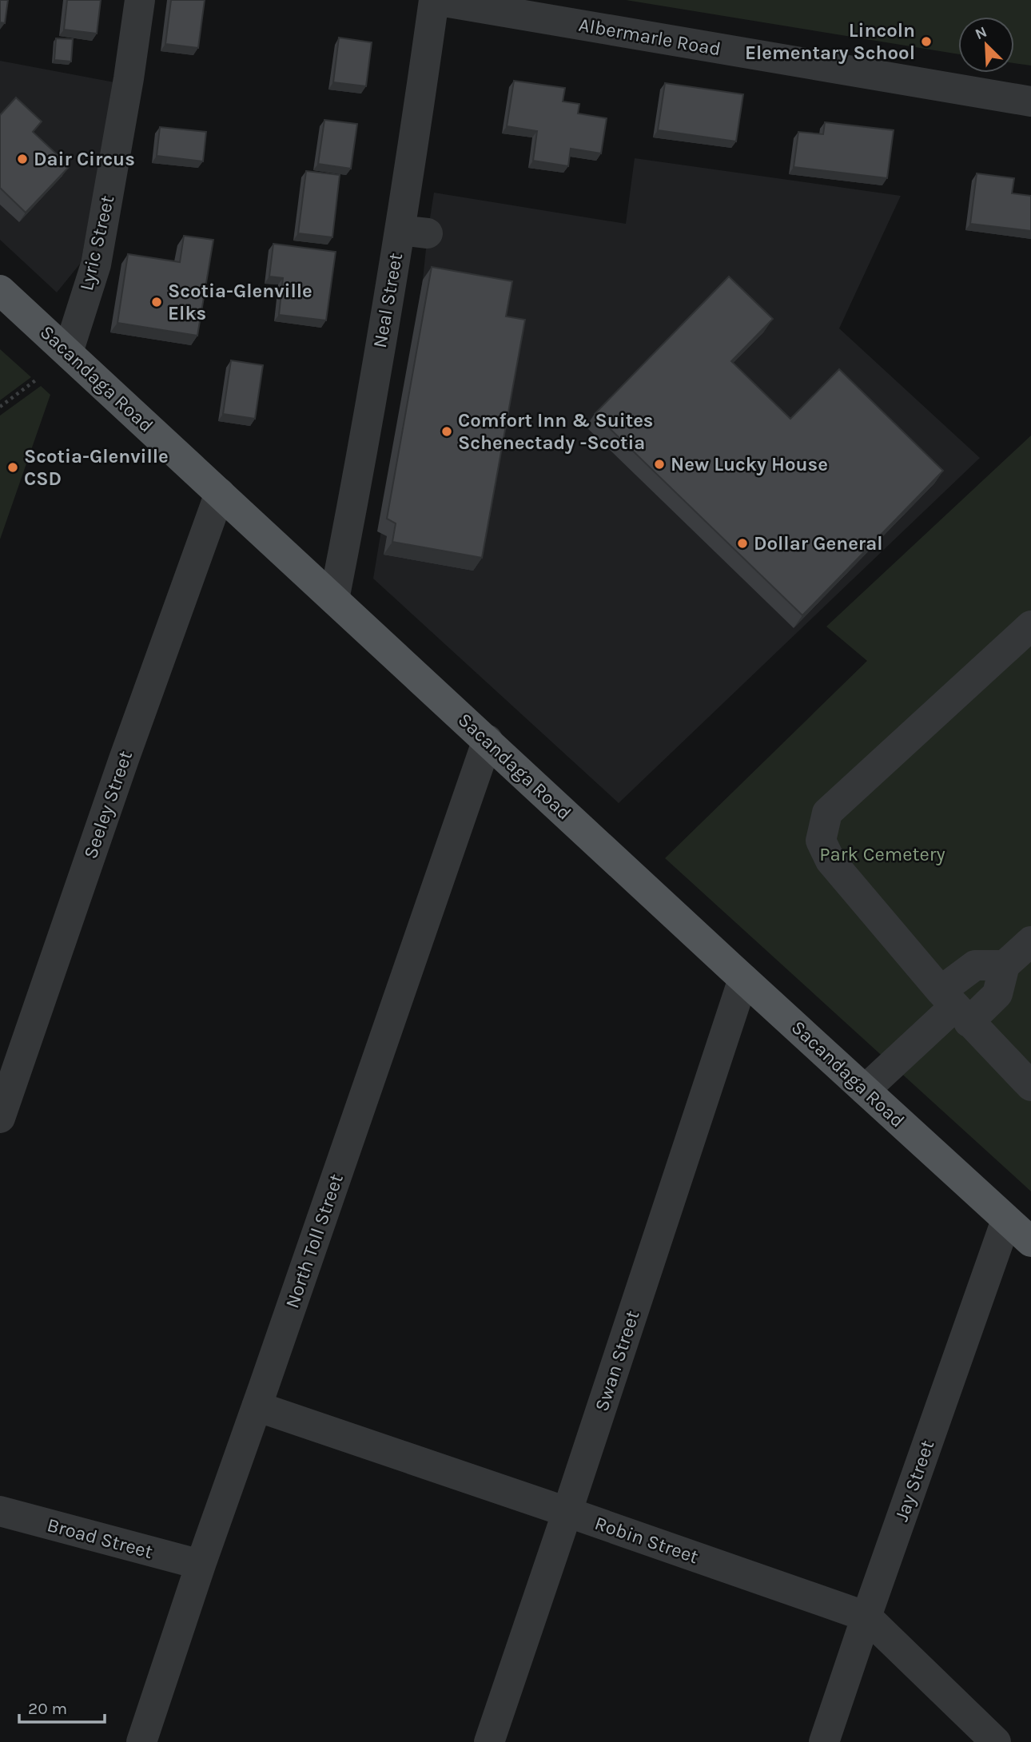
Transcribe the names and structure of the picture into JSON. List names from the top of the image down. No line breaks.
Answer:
{"streets":{"main road":["Sacandaga Road"],"street":["Albermarle Road","Lyric Street","Neal Street","Seeley Street","North Toll Street","Swan Street","Jay Street","Broad Street","Robin Street"]},"crossings":[["Albermarle Road","Neal Street"],["Lyric Street","Sacandaga Road"],["Neal Street","Sacandaga Road"],["Sacandaga Road","Seeley Street"],["Sacandaga Road","North Toll Street"],["Sacandaga Road","Swan Street"],["Sacandaga Road","Jay Street"],["North Toll Street","Broad Street"],["North Toll Street","Robin Street"],["Swan Street","Robin Street"],["Jay Street","Robin Street"]],"parks":["Park Cemetery"],"places":["Lincoln Elementary School","Dair Circus","Scotia-Glenville Elks","Comfort Inn & Suites Schenectady -Scotia","New Lucky House","Scotia-Glenville CSD","Dollar General"],"scale_bar":"20 m","north":"top left"}
